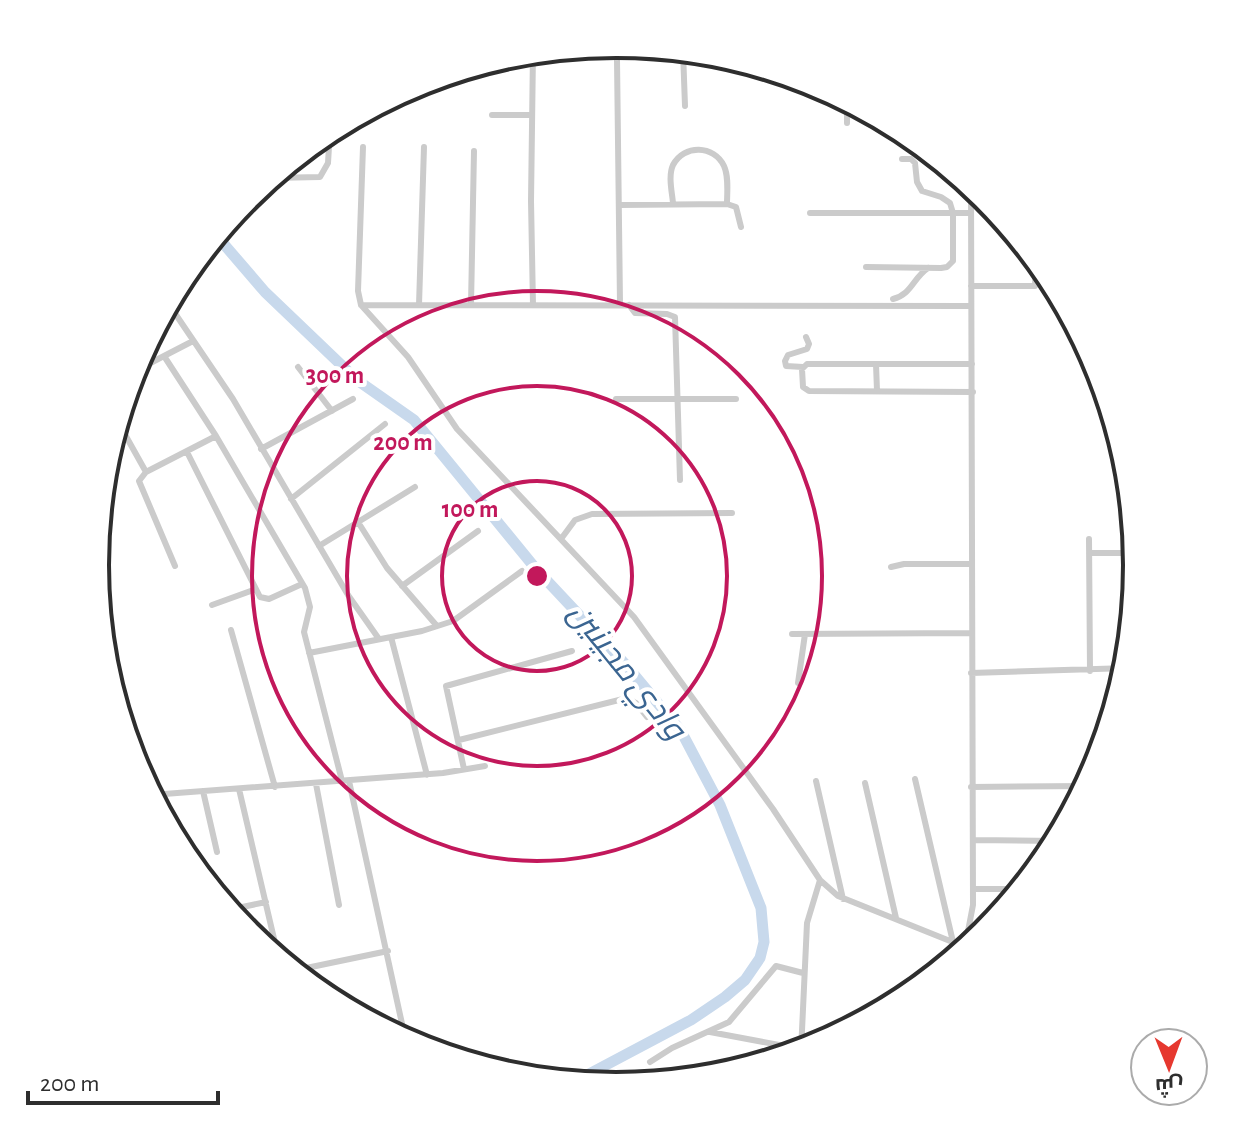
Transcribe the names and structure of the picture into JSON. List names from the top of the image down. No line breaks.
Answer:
{"water":["وادي مجينين"],"scale_bar":"200 m","north":"bottom","rings":["300 m","200 m","100 m"]}
